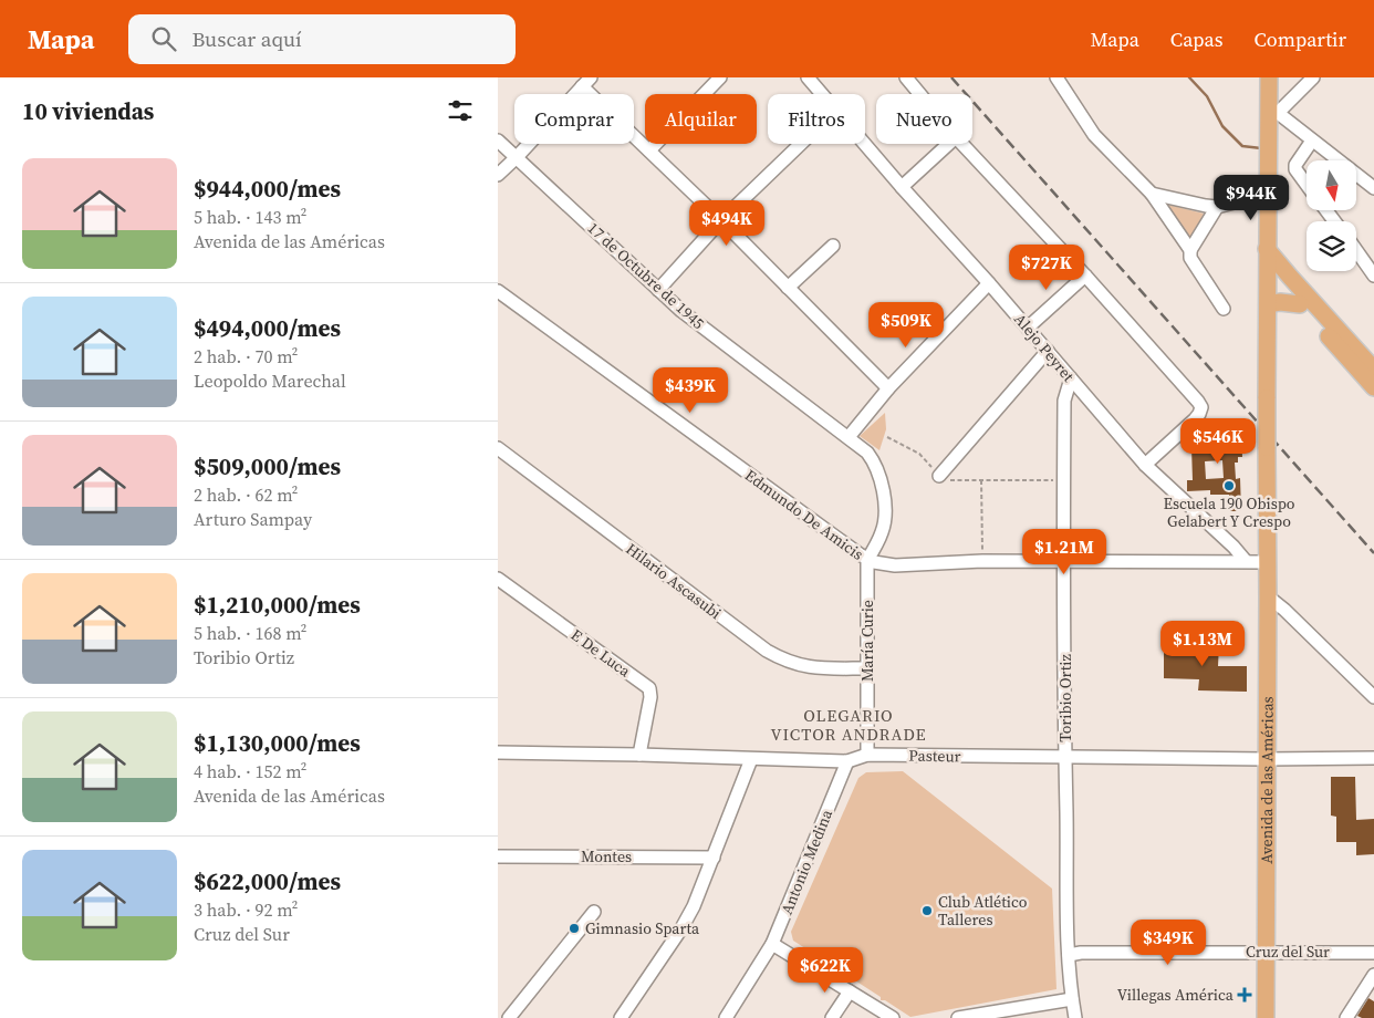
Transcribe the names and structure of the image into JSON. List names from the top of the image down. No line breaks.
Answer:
{"streets":{"main road":["Avenida de las Américas"],"street":["17 de Octubre de 1945","Alejo Peyret","Edmundo De Amicis","Hilario Ascasubi","María Curie","E De Luca","Toribio Ortiz","Pasteur","Montes","Antonio Medina","Cruz del Sur"]},"crossings":[["17 de Octubre de 1945","Edmundo De Amicis"],["17 de Octubre de 1945","María Curie"],["Alejo Peyret","Edmundo De Amicis"],["Alejo Peyret","Toribio Ortiz"],["Edmundo De Amicis","María Curie"],["Edmundo De Amicis","Toribio Ortiz"],["Edmundo De Amicis","Avenida de las Américas"],["Hilario Ascasubi","María Curie"],["María Curie","Pasteur"],["E De Luca","Pasteur"],["Toribio Ortiz","Pasteur"],["Toribio Ortiz","Cruz del Sur"],["Pasteur","Avenida de las Américas"],["Pasteur","Antonio Medina"],["Avenida de las Américas","Cruz del Sur"]],"districts":["OLEGARIO VICTOR ANDRADE"],"places":{"other":["Escuela 190 Obispo Gelabert Y Crespo","Club Atlético Talleres","Gimnasio Sparta"],"health":["Villegas América"]},"north":"bottom","page":{"header":"Mapa","search":"Buscar aquí","nav":["Mapa","Capas","Compartir"],"heading":"10 viviendas","chip":["Comprar","Alquilar","Filtros","Nuevo"],"list":[{"name":"$944,000/mes","note":"5 hab. · 143 m² · Avenida de las Américas"},{"name":"$494,000/mes","note":"2 hab. · 70 m² · Leopoldo Marechal"},{"name":"$509,000/mes","note":"2 hab. · 62 m² · Arturo Sampay"},{"name":"$1,210,000/mes","note":"5 hab. · 168 m² · Toribio Ortiz"},{"name":"$1,130,000/mes","note":"4 hab. · 152 m² · Avenida de las Américas"},{"name":"$622,000/mes","note":"3 hab. · 92 m² · Cruz del Sur"}],"price":["$944K","$494K","$727K","$509K","$439K","$546K","$1.21M","$1.13M","$349K","$622K"]}}
